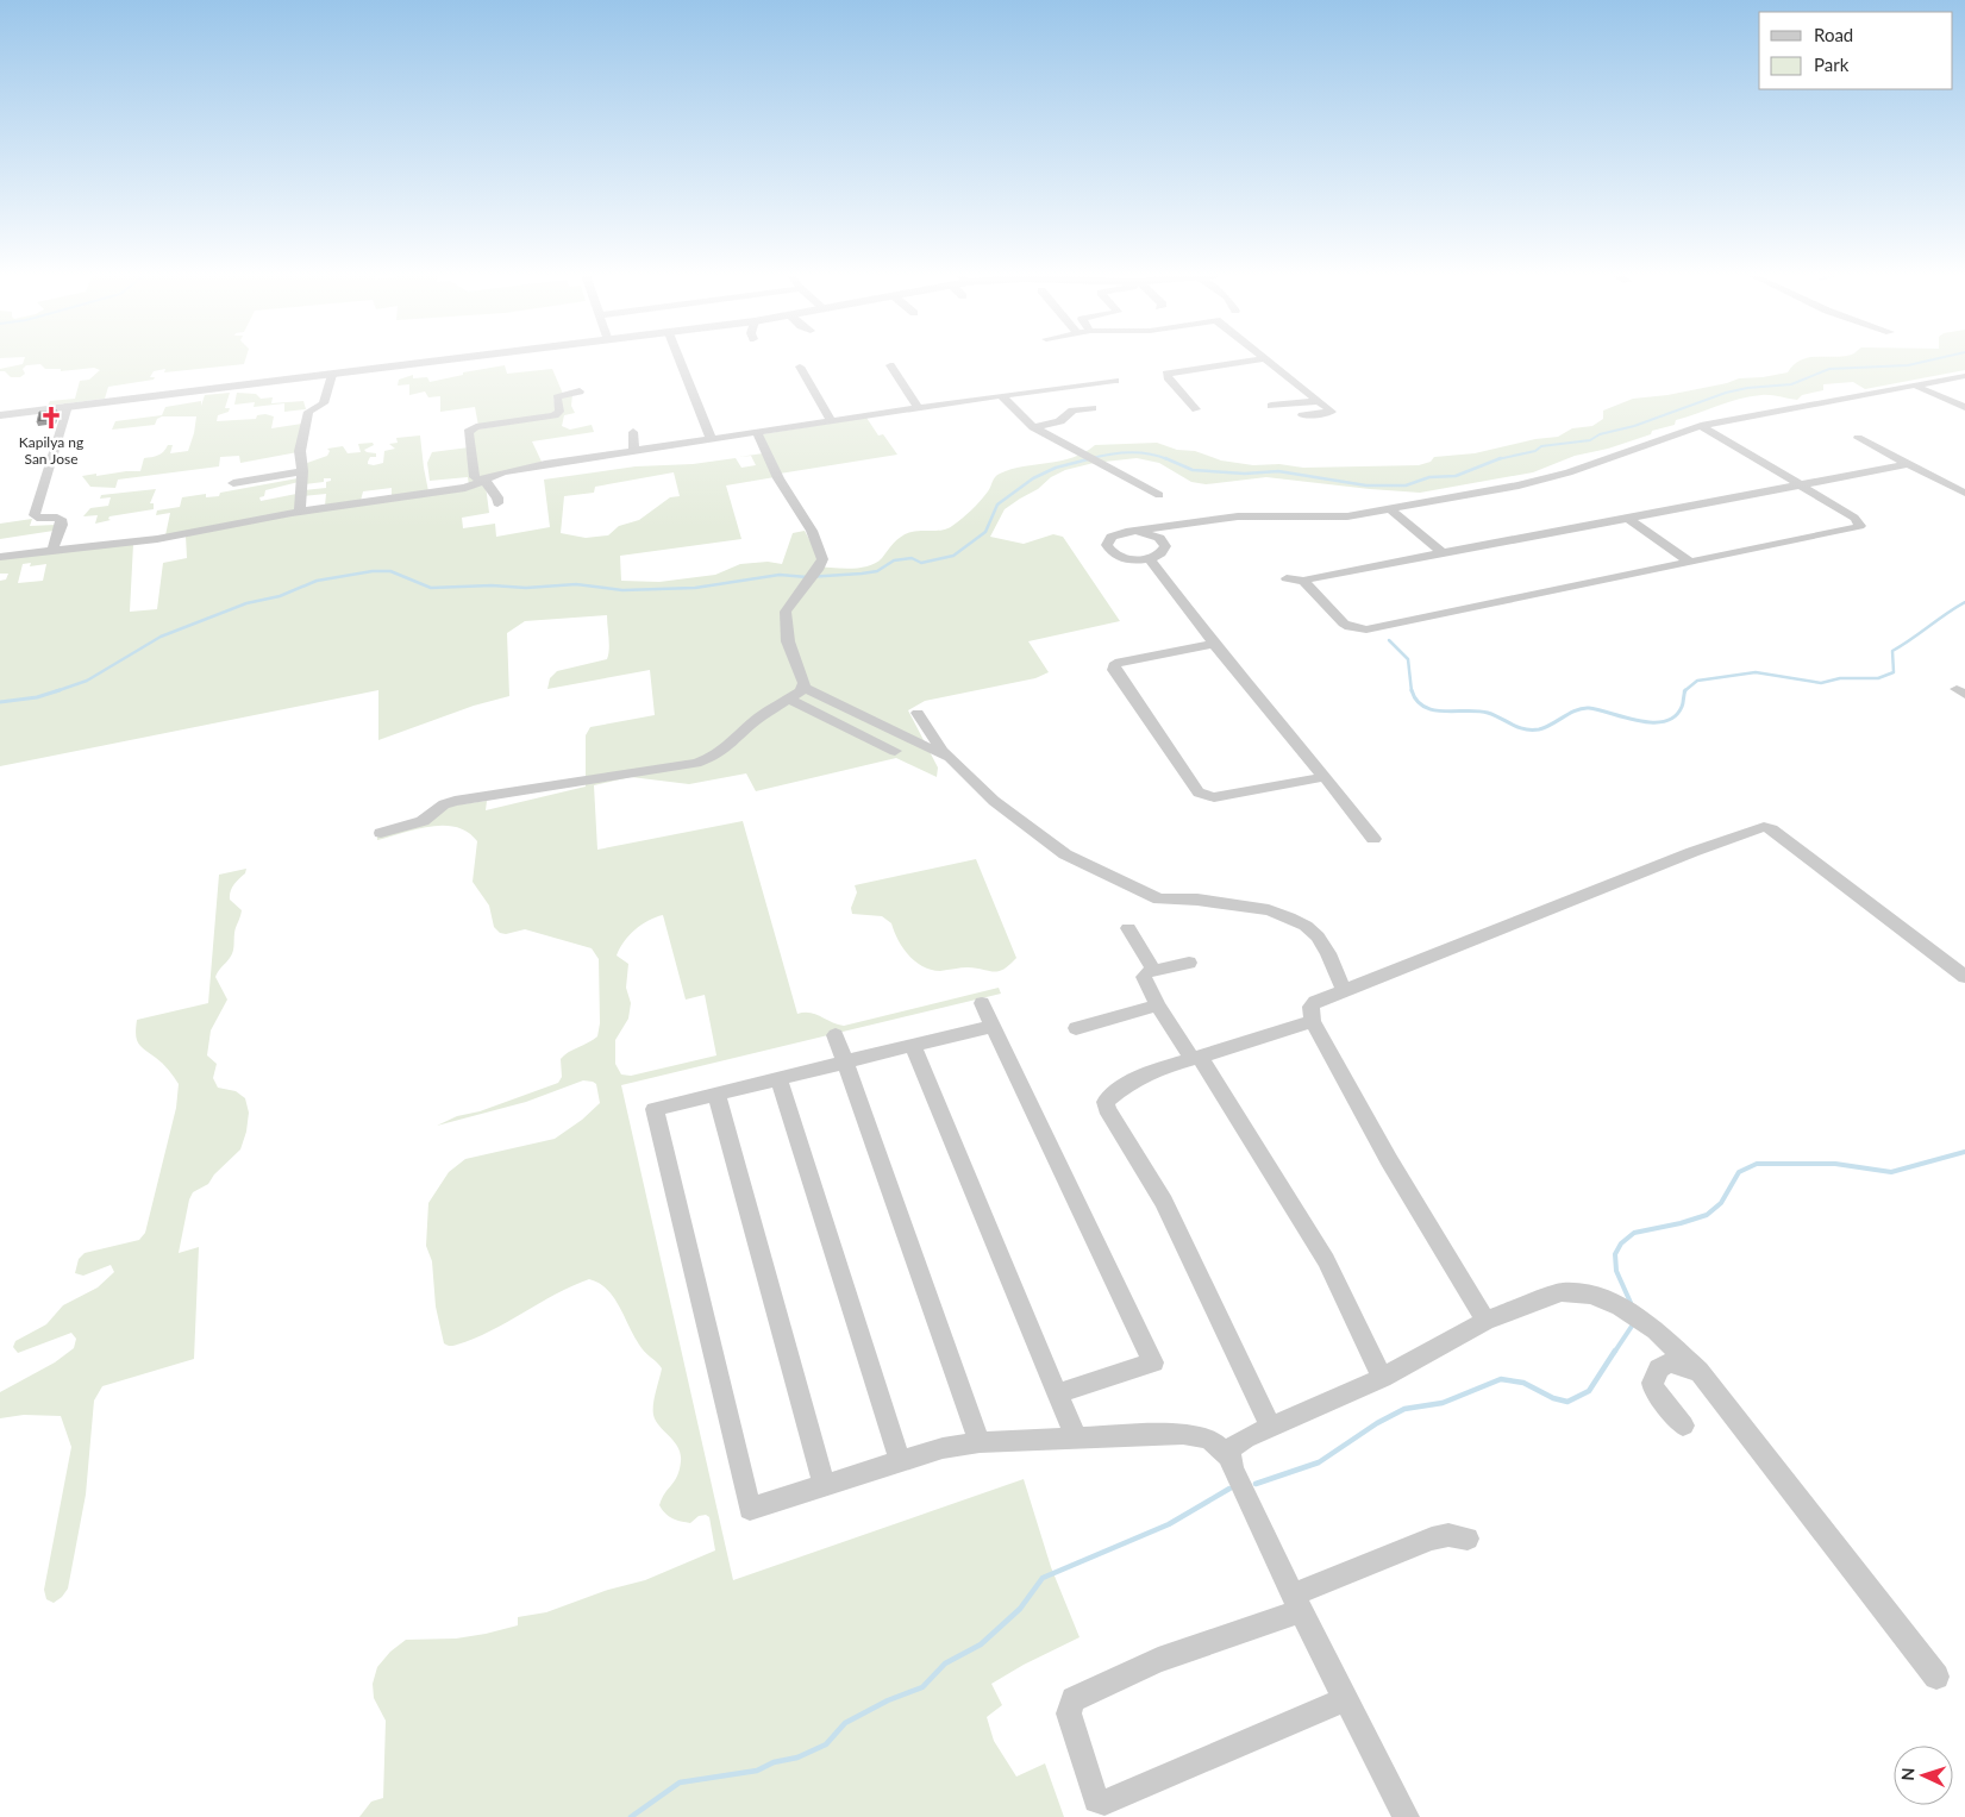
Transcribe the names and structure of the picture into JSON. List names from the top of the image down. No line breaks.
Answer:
{"places":{"church":["Kapilya ng San Jose"]},"legend":["Road","Park"],"north":"left"}
